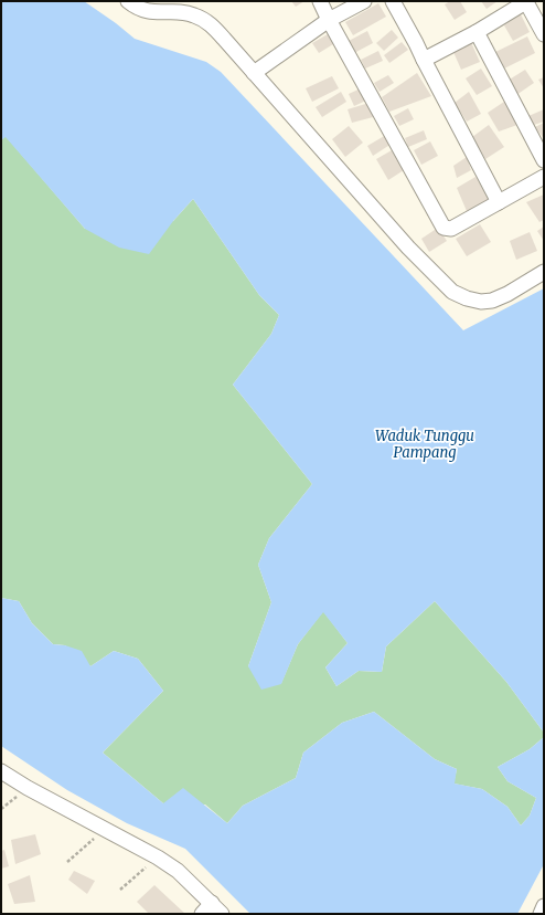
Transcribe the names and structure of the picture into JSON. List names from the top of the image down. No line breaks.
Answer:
{"water":["Waduk Tunggu Pampang"]}
